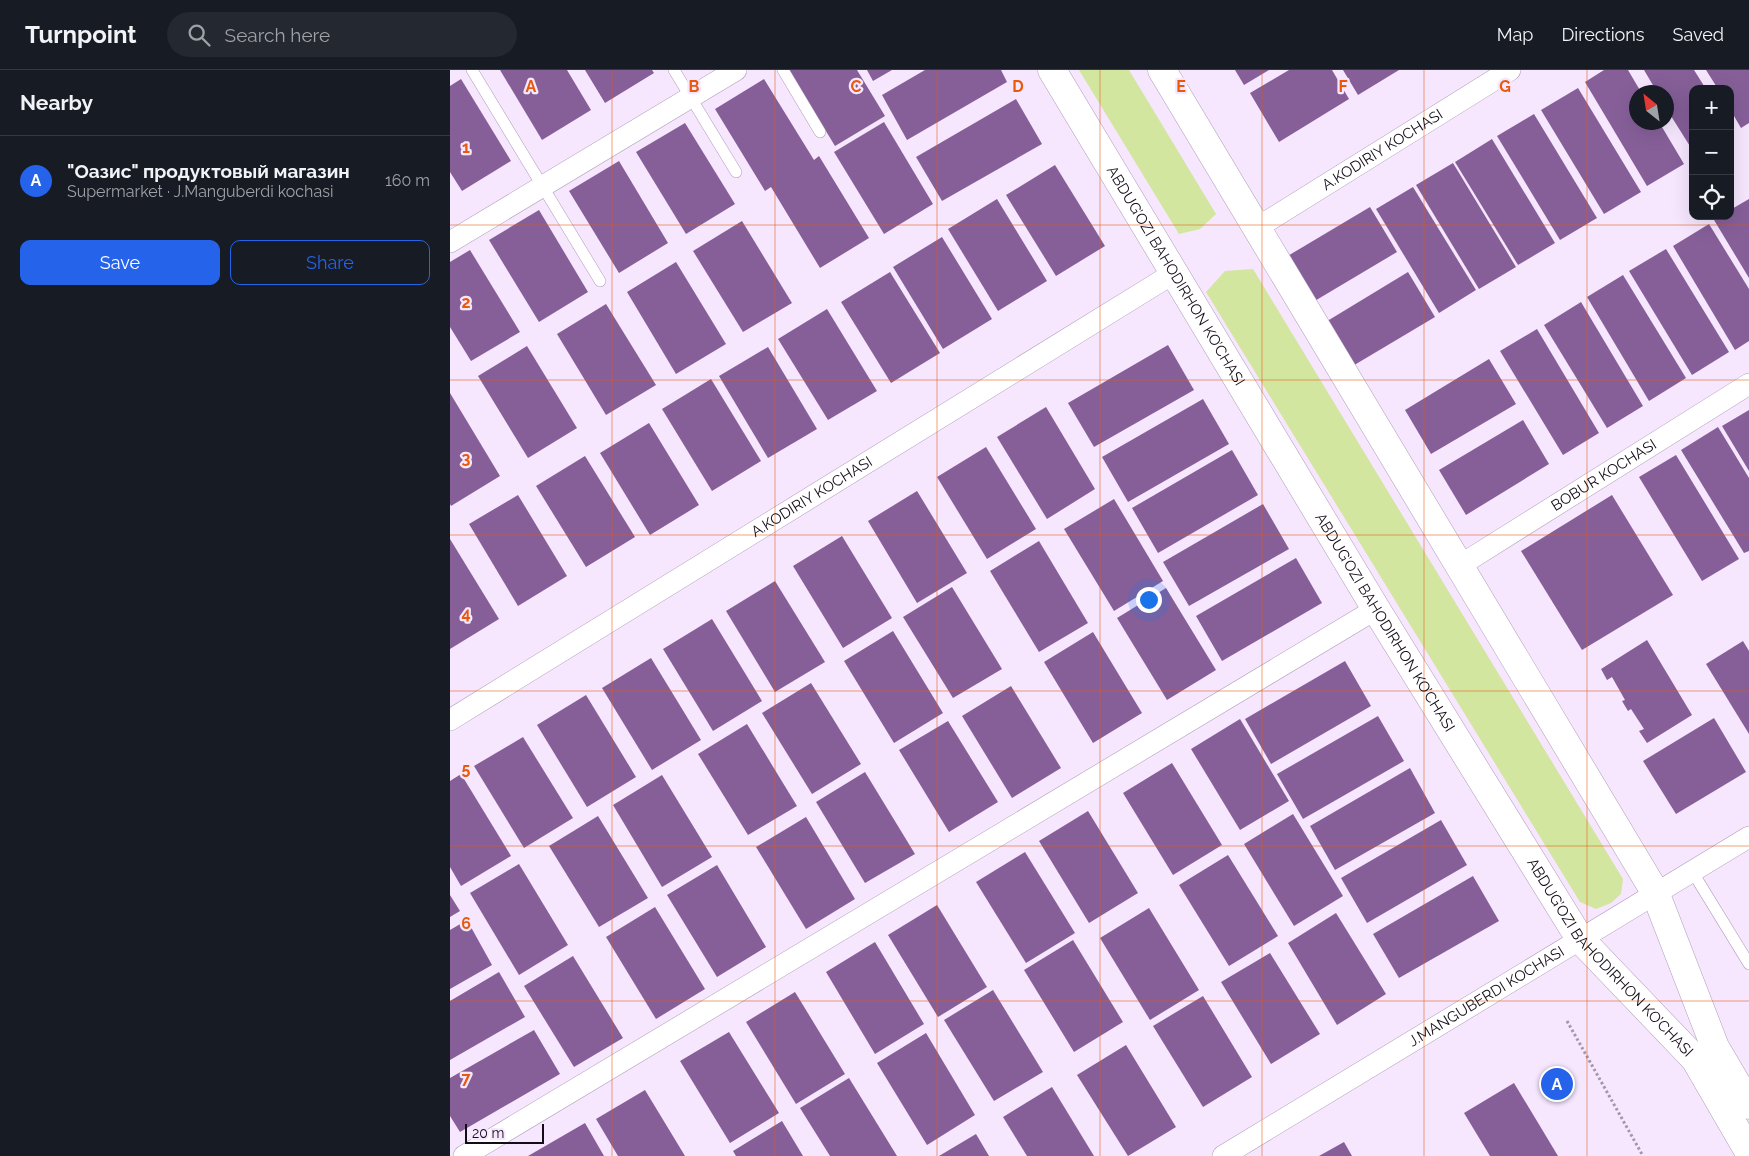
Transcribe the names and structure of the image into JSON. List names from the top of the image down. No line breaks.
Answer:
{"streets":{"main road":["ABDUG’OZI BAHODIRHON KO’CHASI"],"street":["A.KODIRIY KOCHASI","BOBUR KOCHASI","J.MANGUBERDI KOCHASI"]},"crossings":[["A.KODIRIY KOCHASI","ABDUG’OZI BAHODIRHON KO’CHASI"],["ABDUG’OZI BAHODIRHON KO’CHASI","BOBUR KOCHASI"],["ABDUG’OZI BAHODIRHON KO’CHASI","J.MANGUBERDI KOCHASI"]],"scale_bar":"20 m","north":"top left","page":{"header":"Turnpoint","search":"Search here","nav":["Map","Directions","Saved"],"heading":"Nearby","map_buttons":["+","−"],"list":[{"mark":"A","name":"\"Оазис\" продуктовый магазин","note":"Supermarket · J.Manguberdi kochasi","value":"160 m"}],"buttons":["Save","Share"],"pins":"A","scale":"20 m"},"grid":{"columns":["A","B","C","D","E","F","G"],"rows":["1","2","3","4","5","6","7"]}}
